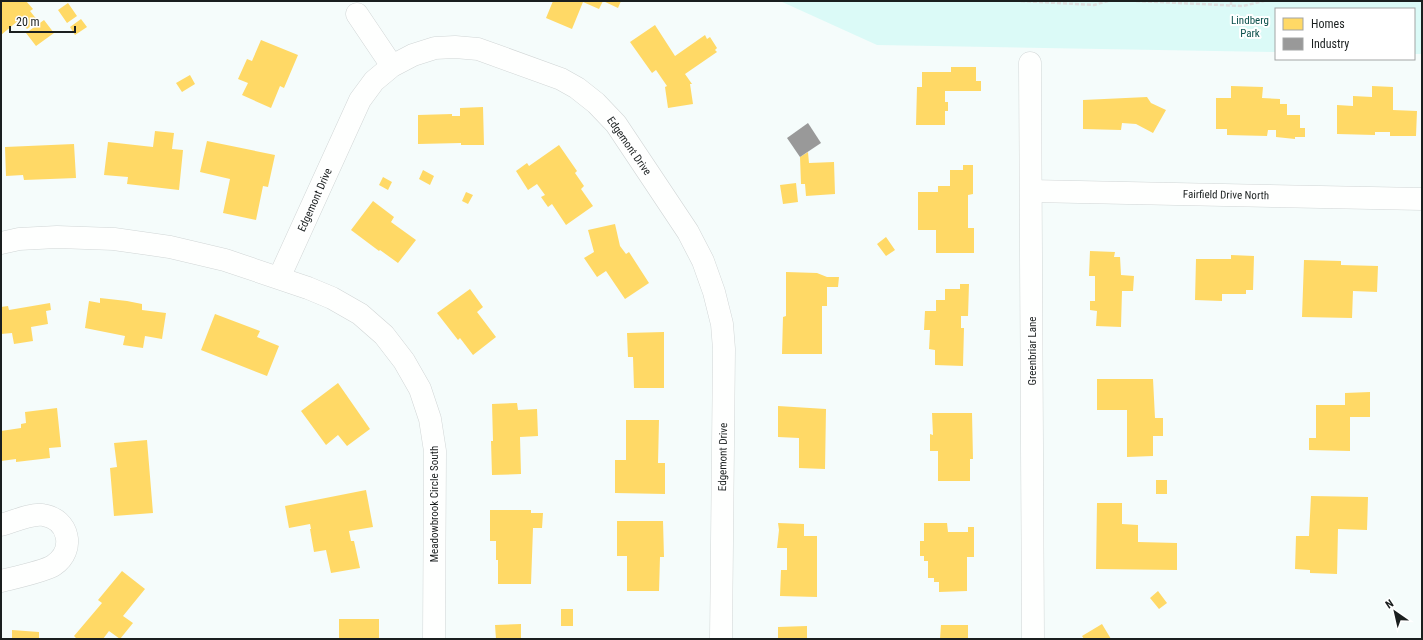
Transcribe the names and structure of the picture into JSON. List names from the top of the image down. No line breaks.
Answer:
{"streets":{"street":["Edgemont Drive","Fairfield Drive North","Greenbriar Lane","Meadowbrook Circle South"]},"crossings":[["Edgemont Drive","Meadowbrook Circle South"],["Fairfield Drive North","Greenbriar Lane"]],"parks":["Lindberg Park"],"legend":["Homes","Industry"],"scale_bar":"20 m","north":"top left"}
